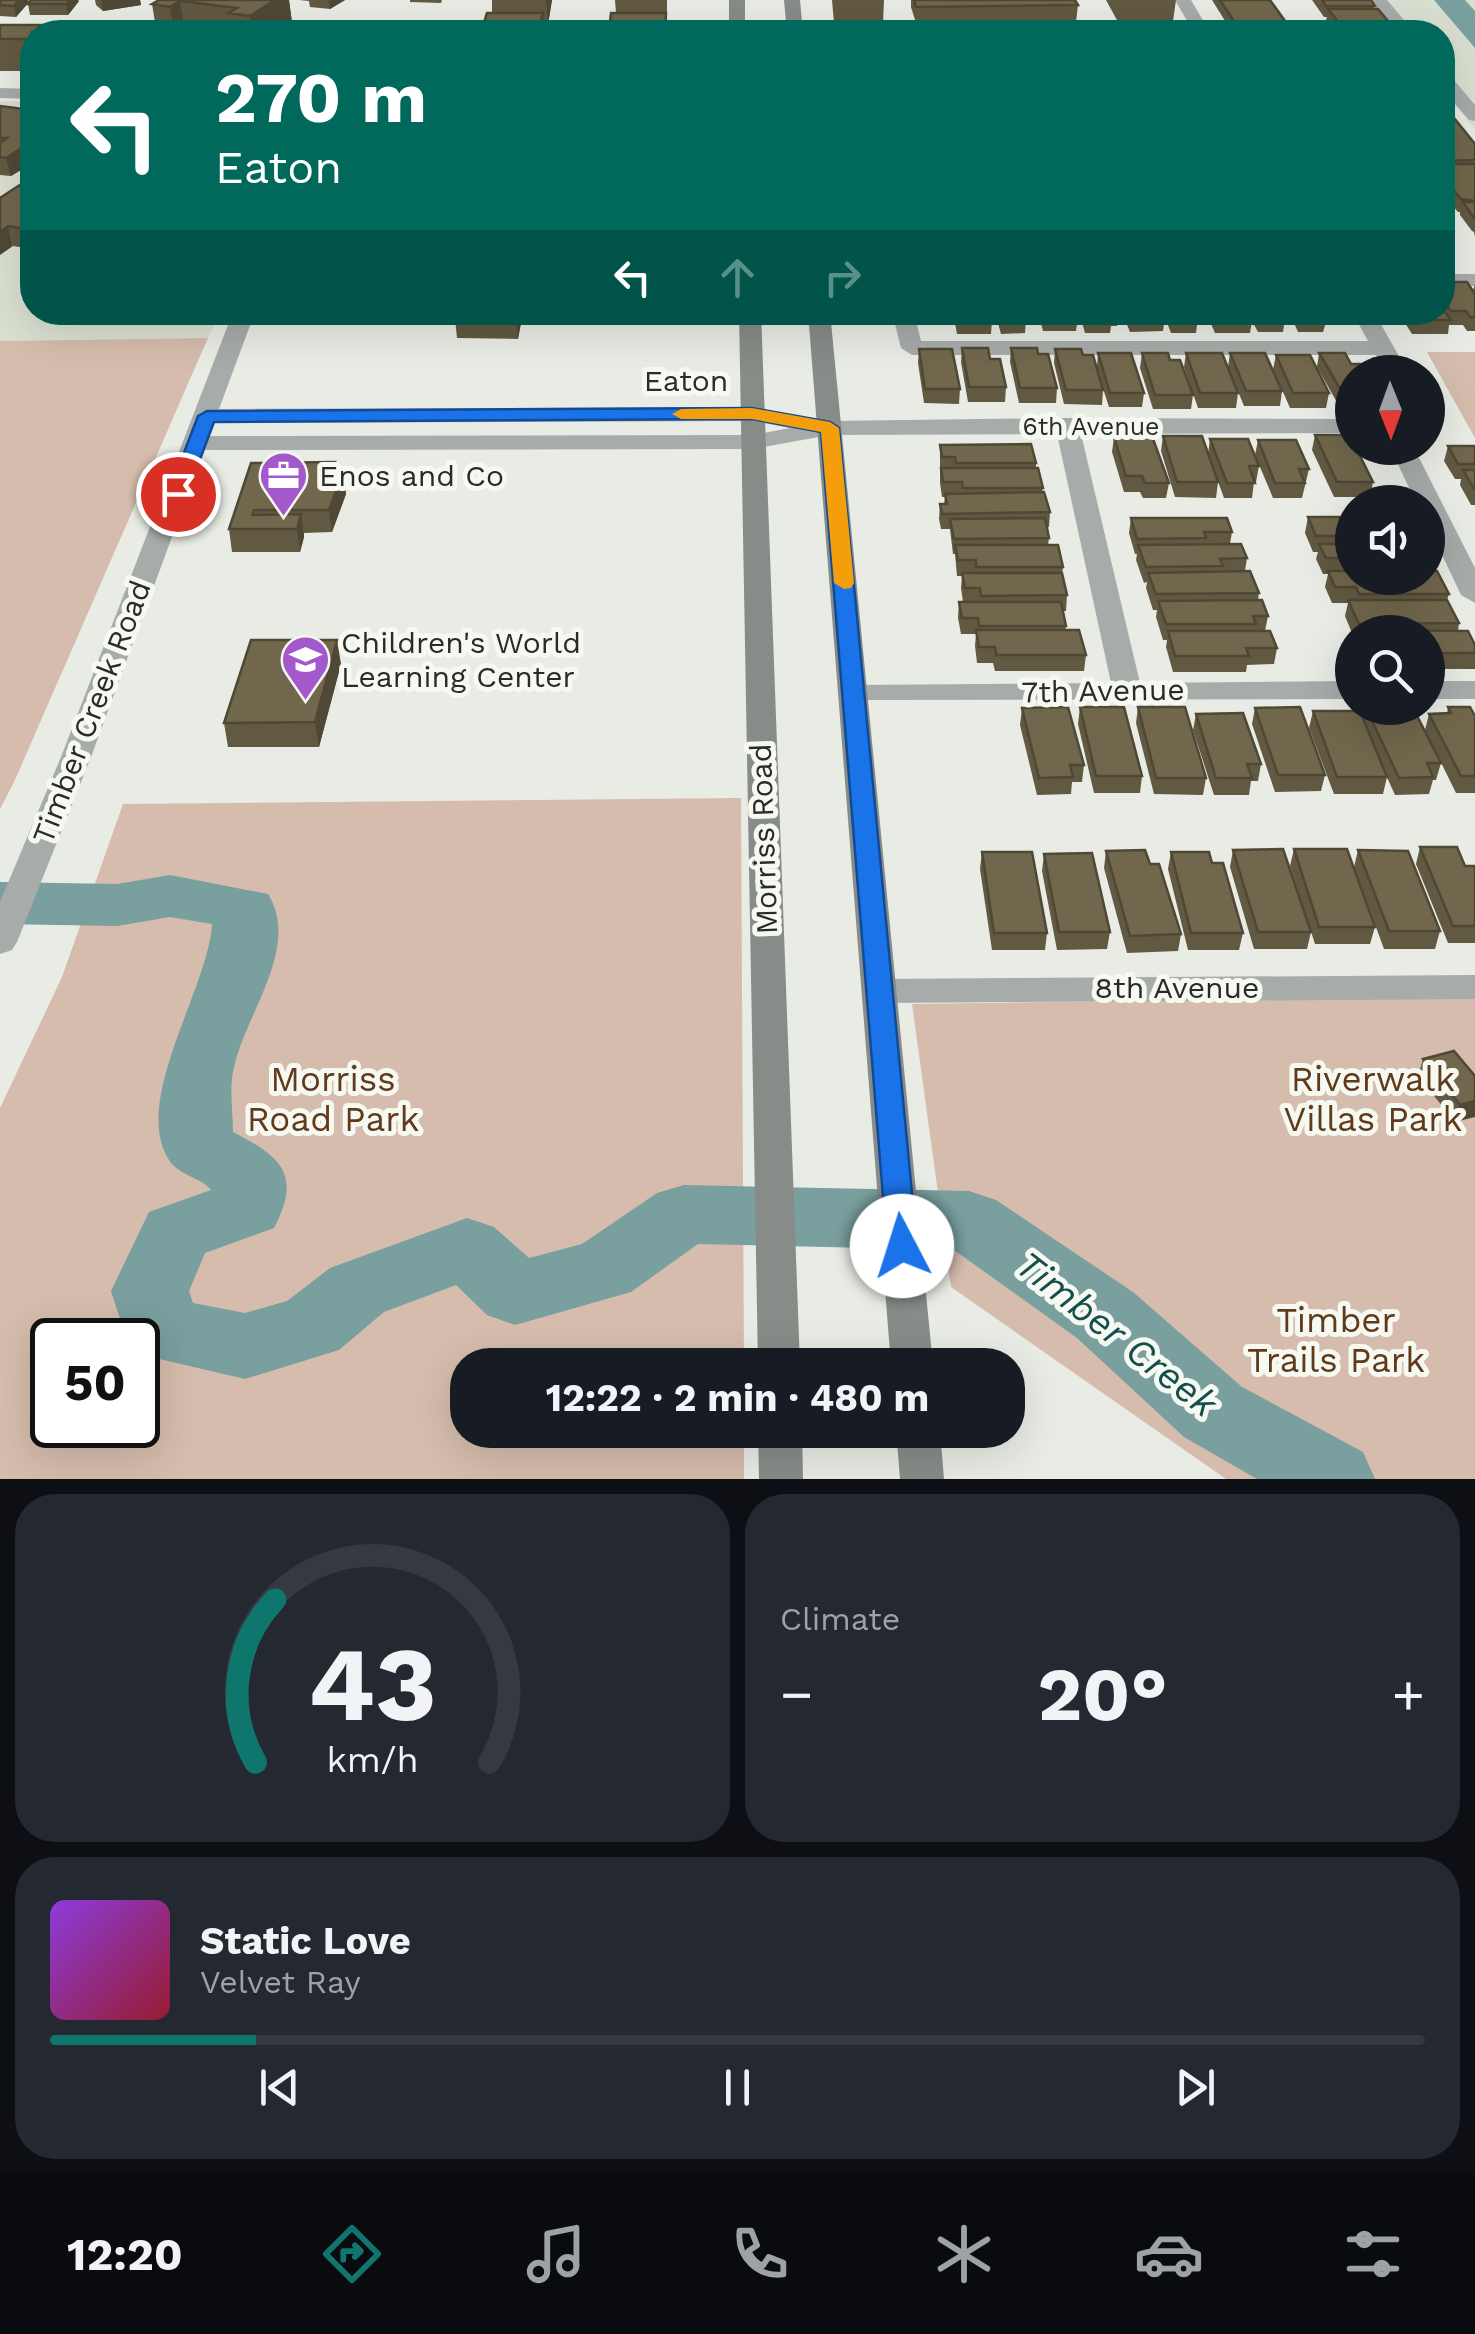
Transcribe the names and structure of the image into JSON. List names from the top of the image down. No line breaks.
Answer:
{"streets":{"main road":["Morriss Road"],"street":["Eaton","6th Avenue","7th Avenue","Timber Creek Road","8th Avenue"]},"crossings":[["Eaton","6th Avenue"],["Eaton","Timber Creek Road"],["Eaton","Morriss Road"]],"water":["Timber Creek"],"parks":["Morriss Road Park","Riverwalk Villas Park","Timber Trails Park"],"places":{"office":["Enos and Co"],"school or university":["Children's World Learning Center"]},"north":"bottom","page":{"turn":["270 m","Eaton"],"limit":"50","trip":"12:22 · 2 min · 480 m","tile":"Climate","heat":["−","20°","+"],"song":["Static Love","Velvet Ray"],"tabs":"12:20","gauge":["43","km/h"]}}
